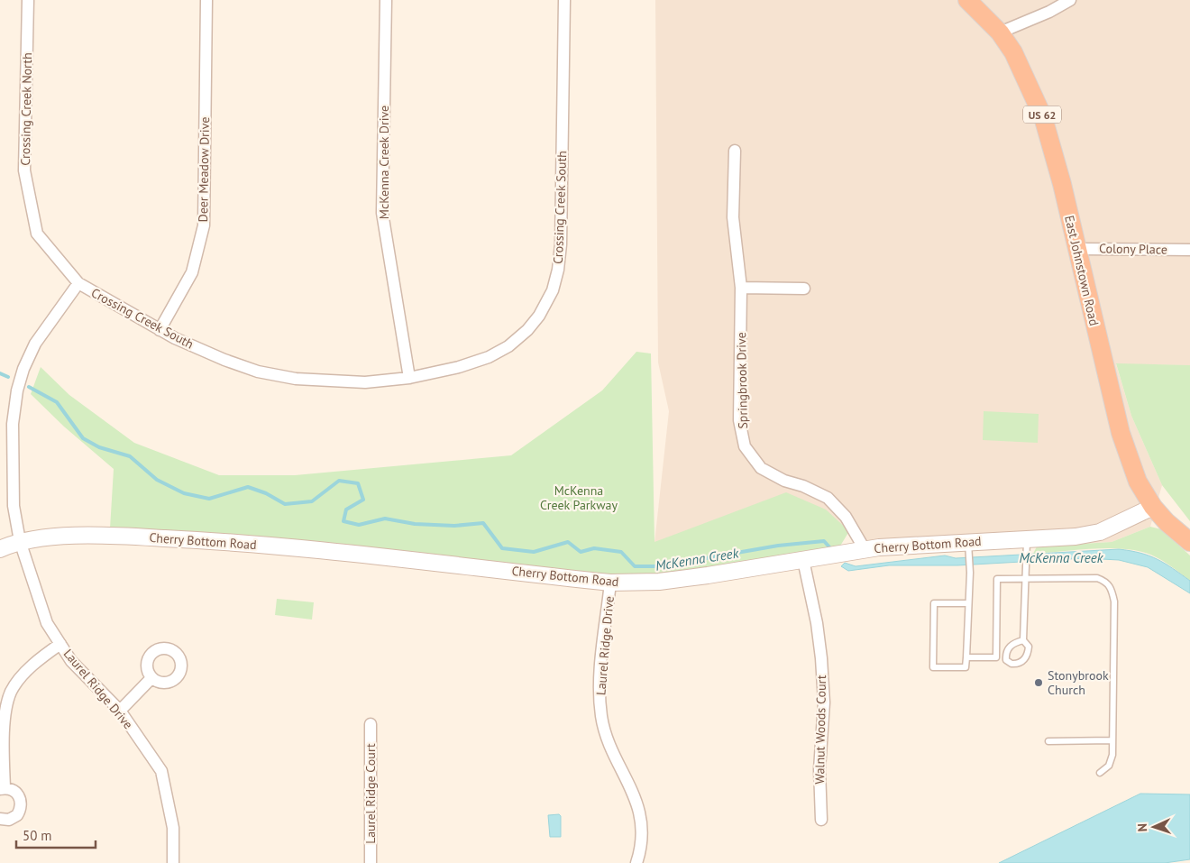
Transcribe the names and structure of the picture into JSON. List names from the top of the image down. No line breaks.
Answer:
{"streets":{"highway":["US 62","East Johnstown Road"],"main road":["Cherry Bottom Road"],"street":["Crossing Creek North","McKenna Creek Drive","Deer Meadow Drive","Crossing Creek South","Colony Place","Springbrook Drive","Laurel Ridge Drive","Walnut Woods Court","Laurel Ridge Court"]},"crossings":[["Crossing Creek North","Crossing Creek South"],["Crossing Creek North","Laurel Ridge Drive"],["McKenna Creek Drive","Crossing Creek South"],["Deer Meadow Drive","Crossing Creek South"],["Crossing Creek South","Laurel Ridge Drive"],["Colony Place","East Johnstown Road"],["East Johnstown Road","Cherry Bottom Road"],["Springbrook Drive","Cherry Bottom Road"],["Cherry Bottom Road","Laurel Ridge Drive"],["Cherry Bottom Road","Walnut Woods Court"]],"water":["McKenna Creek"],"parks":["McKenna Creek Parkway"],"places":["Stonybrook Church"],"scale_bar":"50 m","north":"left"}
